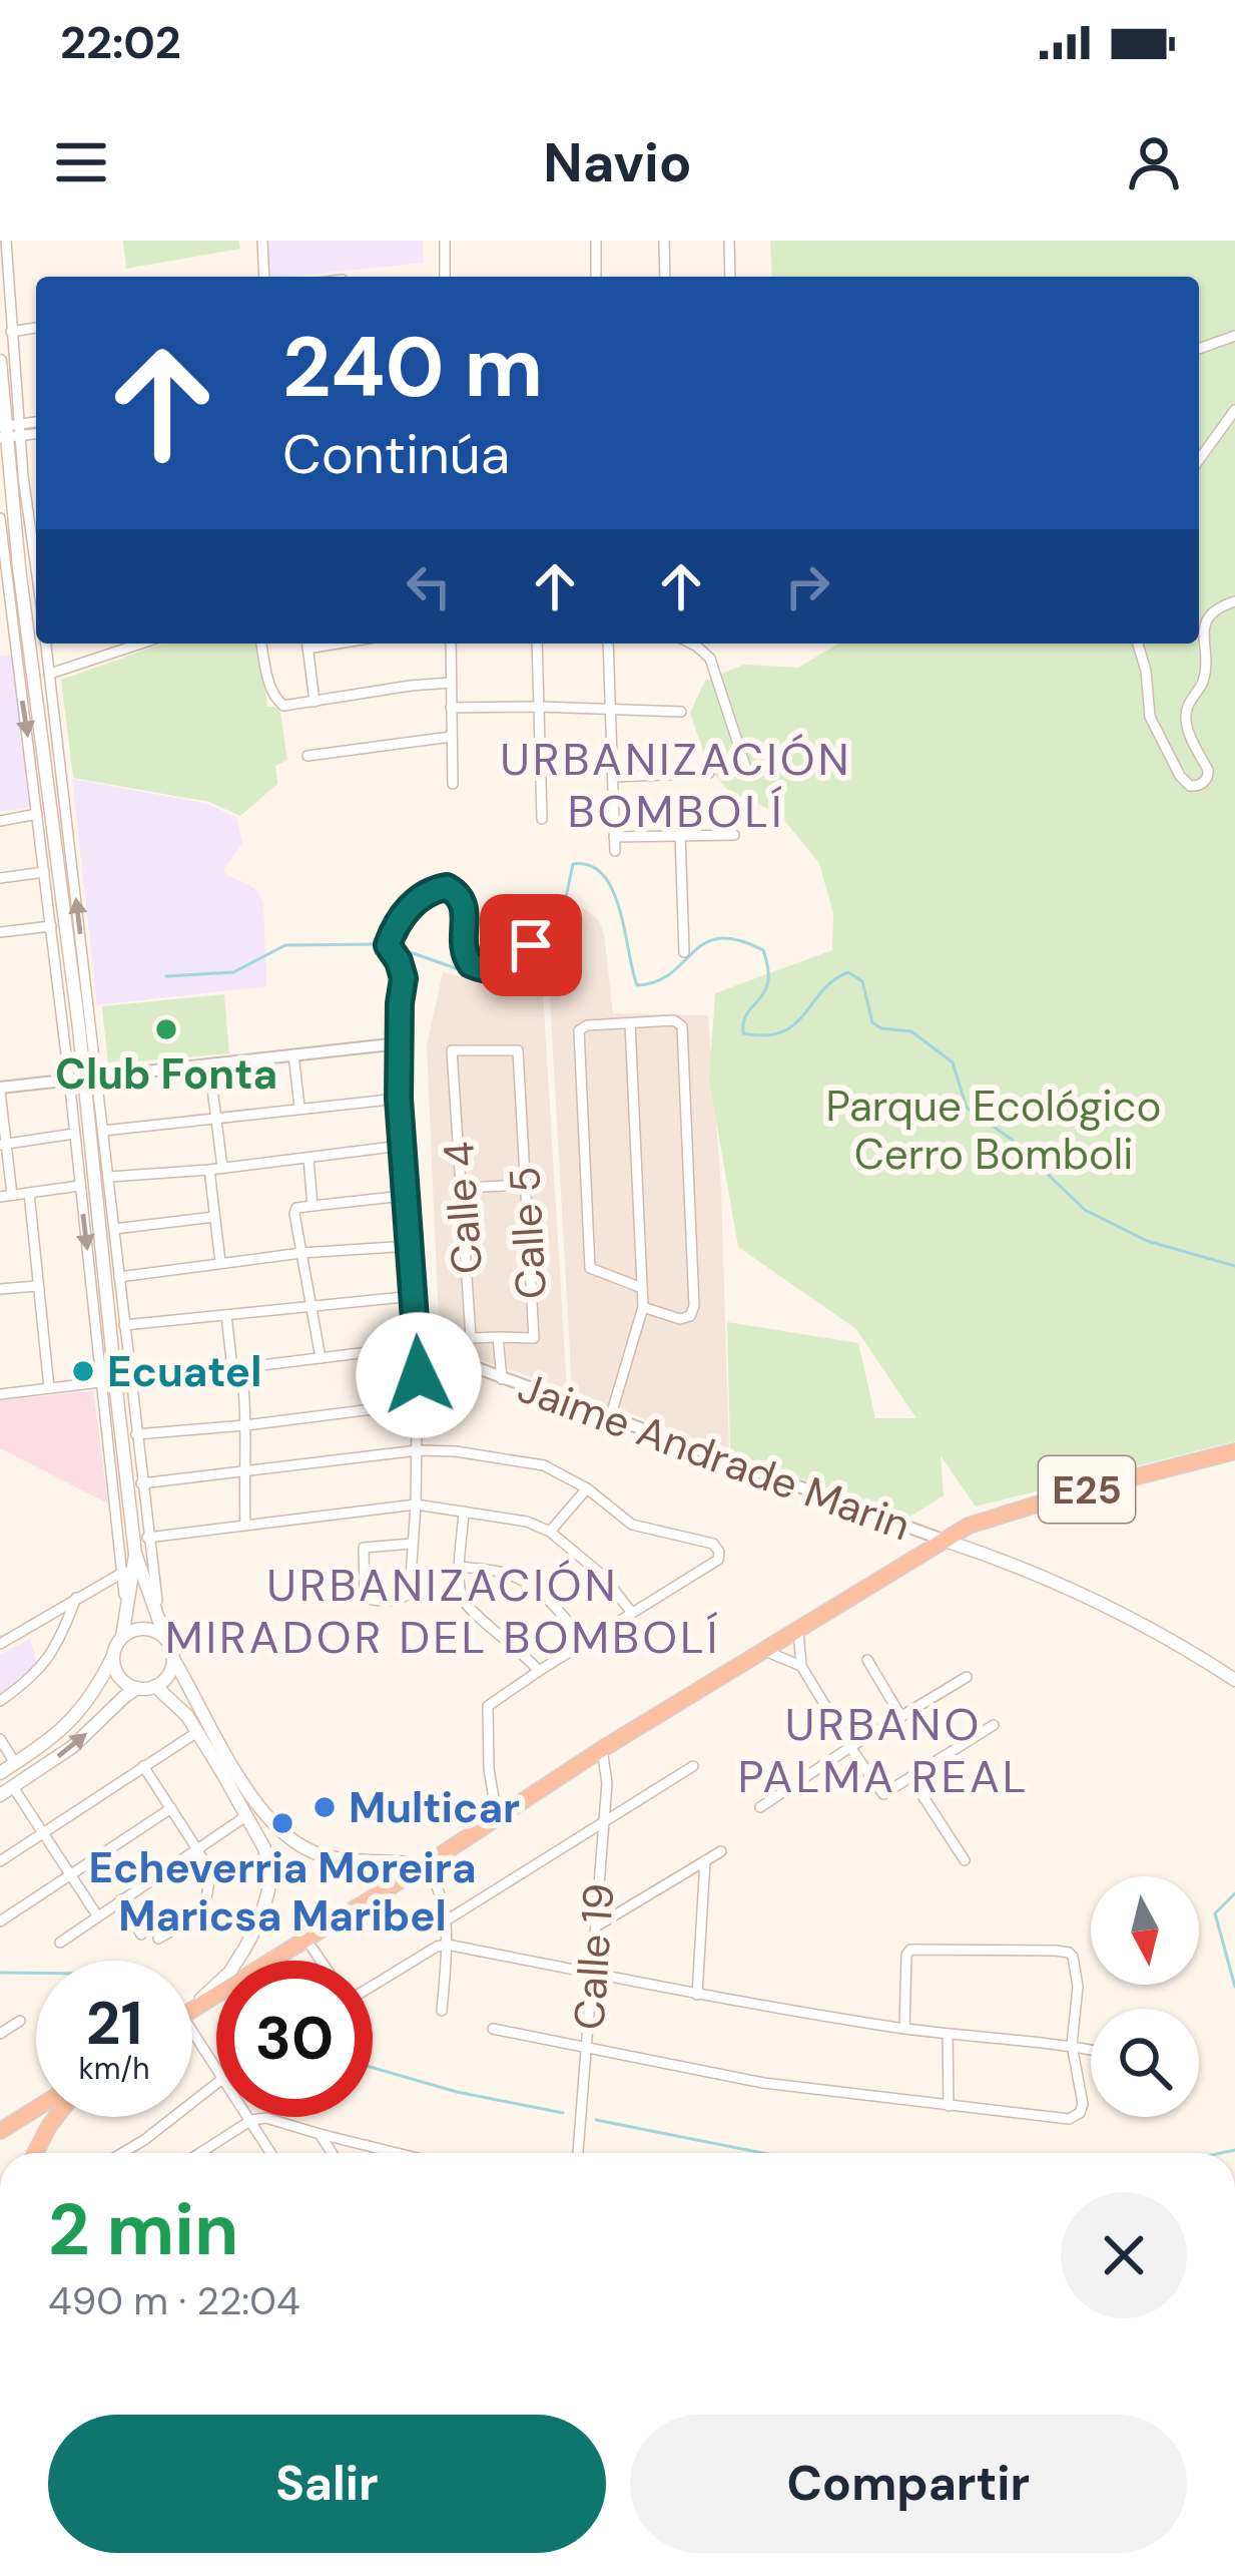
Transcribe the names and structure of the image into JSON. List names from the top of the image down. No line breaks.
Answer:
{"streets":{"highway":["E25"],"street":["Calle 4","Calle 5","Jaime Andrade Marin","Calle 19"]},"crossings":[["Calle 4","Calle 5"],["Calle 5","Jaime Andrade Marin"],["Jaime Andrade Marin","E25"],["E25","Calle 19"]],"districts":["URBANIZACIÓN BOMBOLÍ","URBANIZACIÓN MIRADOR DEL BOMBOLÍ","URBANO PALMA REAL"],"parks":["Parque Ecológico Cerro Bomboli"],"places":["Club Fonta","Ecuatel","Multicar","Echeverria Moreira Maricsa Maribel"],"north":"bottom","page":{"status":"22:02","header":"Navio","turn":["240 m","Continúa"],"speed":"21 km/h","limit":"30","heading":["2 min","490 m · 22:04"],"buttons":["Salir","Compartir"]}}
